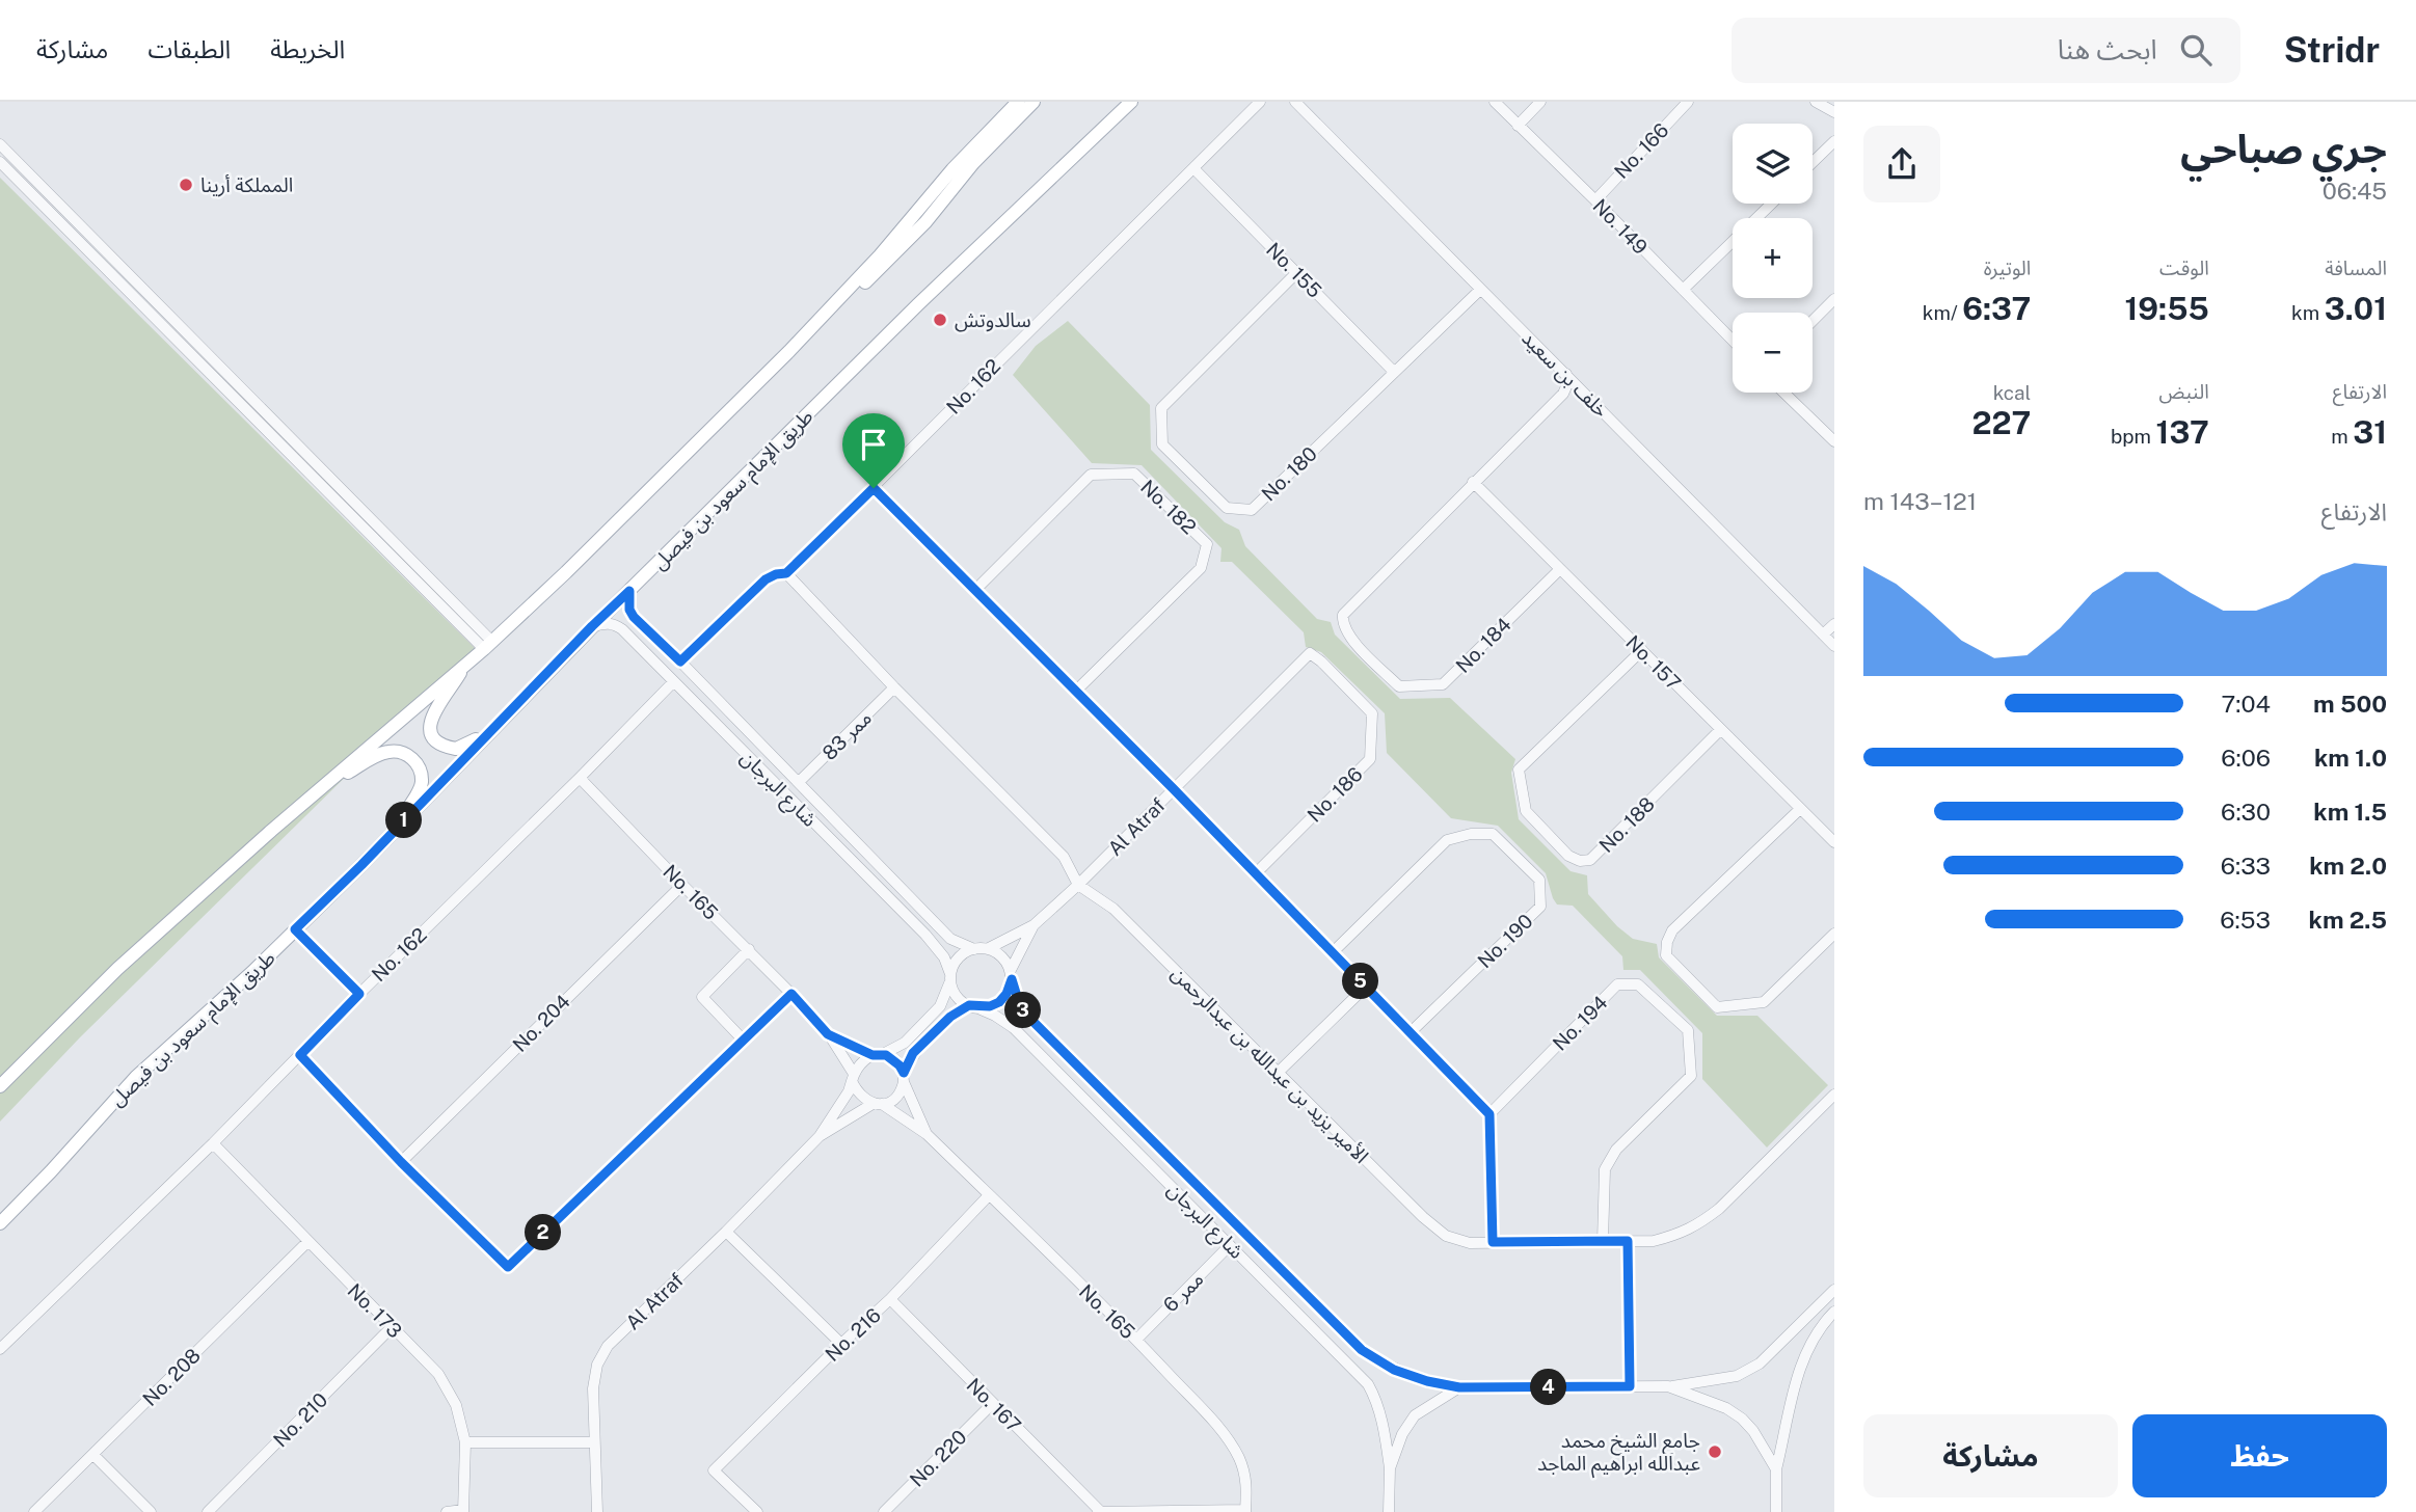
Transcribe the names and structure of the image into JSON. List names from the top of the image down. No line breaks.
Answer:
{"streets":{"main road":["طريق الإمام سعود بن فيصل"],"street":["No. 166","No. 149","No. 155","خلف بن سعيد","No. 162","No. 180","No. 182","No. 184","No. 157","ممر 83","شارع البرجان","No. 186","No. 188","Al Atraf","No. 165","No. 190","No. 204","No. 194","الأمير يزيد بن عبدالله بن عبدالرحمن","ممر 6","No. 173","No. 216","No. 208","No. 167","No. 210","No. 220"]},"crossings":[["No. 166","No. 149"],["No. 155","No. 162"],["No. 155","No. 180"],["خلف بن سعيد","No. 180"],["No. 162","شارع البرجان"],["No. 162","No. 165"],["No. 162","الأمير يزيد بن عبدالله بن عبدالرحمن"],["No. 162","No. 173"],["طريق الإمام سعود بن فيصل","شارع البرجان"],["No. 184","No. 157"],["No. 157","No. 188"],["ممر 83","شارع البرجان"],["ممر 83","الأمير يزيد بن عبدالله بن عبدالرحمن"],["شارع البرجان","ممر 6"],["No. 186","Al Atraf"],["Al Atraf","No. 165"],["Al Atraf","الأمير يزيد بن عبدالله بن عبدالرحمن"],["No. 165","No. 204"],["No. 165","ممر 6"],["No. 165","No. 216"],["No. 194","الأمير يزيد بن عبدالله بن عبدالرحمن"],["No. 173","No. 208"],["No. 173","No. 210"],["No. 216","No. 167"],["No. 167","No. 220"]],"places":["المملكة أرينا","سالدوتش","جامع الشيخ محمد عبدالله ابراهيم الماجد"],"page":{"header":"Stridr","search":"ابحث هنا","nav":["الخريطة","الطبقات","مشاركة"],"heading":["جري صباحي","06:45"],"map_buttons":["+","−"],"stats":[["المسافة","3.01 km"],["الوقت","19:55"],["الوتيرة","6:37 /km"],["الارتفاع","31 m"],["النبض","137 bpm"],["kcal","227"]],"chart":["الارتفاع","121–143 m"],"list":[{"name":"500 m","note":"7:04"},{"name":"1.0 km","note":"6:06"},{"name":"1.5 km","note":"6:30"},{"name":"2.0 km","note":"6:33"},{"name":"2.5 km","note":"6:53"}],"pins":["1","5","3","2","4"],"buttons":["حفظ","مشاركة"]}}
